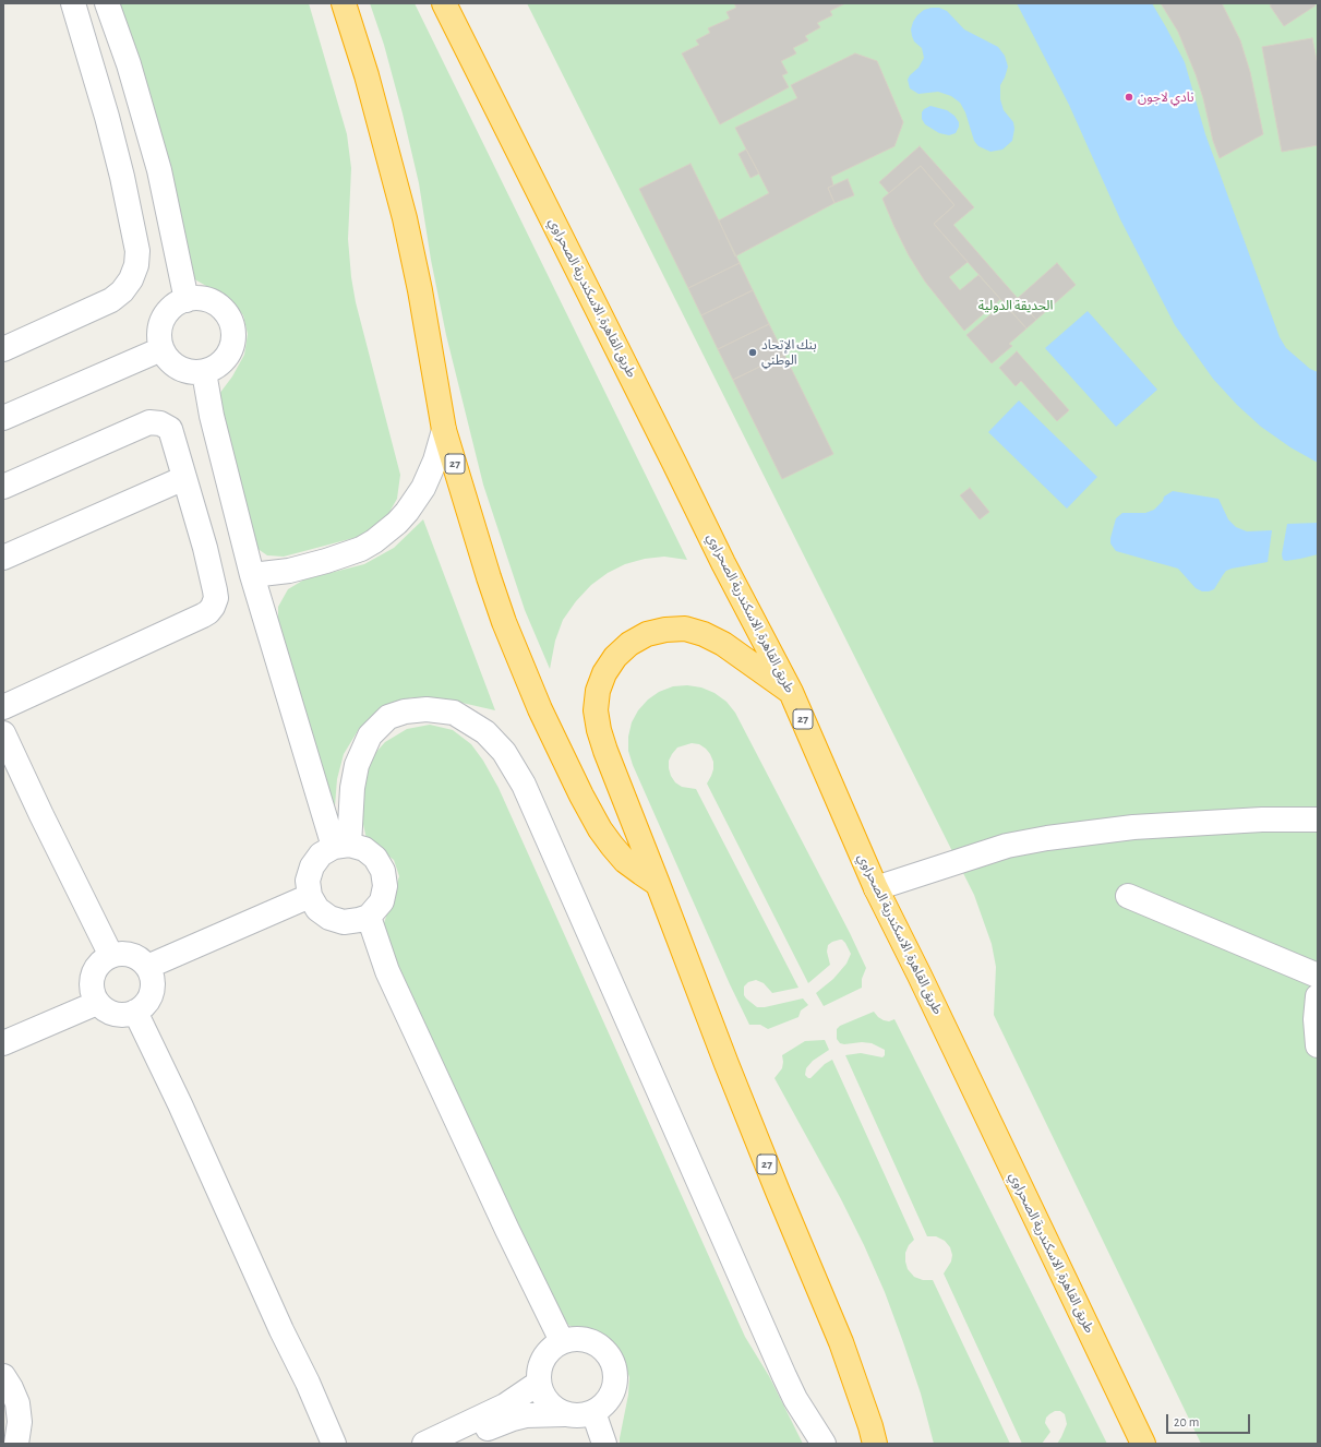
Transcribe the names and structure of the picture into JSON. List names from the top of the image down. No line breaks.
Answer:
{"streets":{"highway":["طريق القاهرة, الاسكندرية الصحراوي","27"]},"crossings":[["طريق القاهرة, الاسكندرية الصحراوي","27"]],"parks":["الحديقة الدولية"],"places":["نادي لاجون","بنك الإتحاد الوطني"],"scale_bar":"20 m"}
